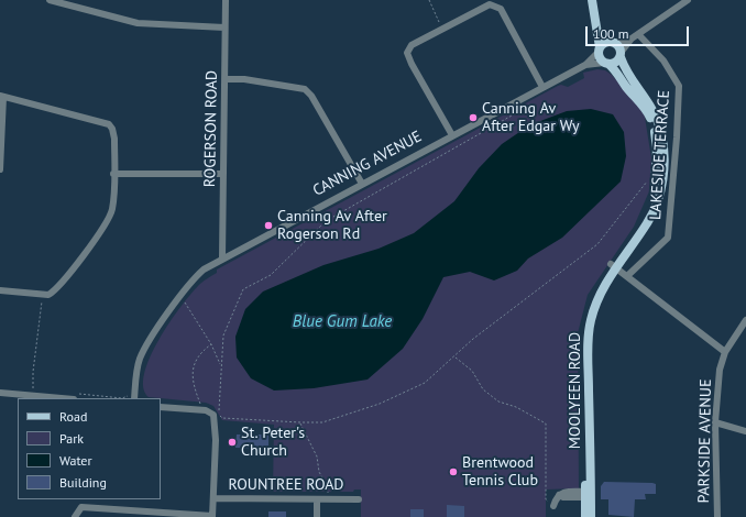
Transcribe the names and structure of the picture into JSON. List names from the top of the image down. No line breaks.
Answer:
{"streets":{"main road":["CANNING AVENUE","MOOLYEEN ROAD"],"street":["ROGERSON ROAD","LAKESIDE TERRACE","PARKSIDE AVENUE","ROUNTREE ROAD"]},"crossings":[["ROGERSON ROAD","CANNING AVENUE"],["LAKESIDE TERRACE","CANNING AVENUE"],["CANNING AVENUE","MOOLYEEN ROAD"]],"water":["Blue Gum Lake"],"places":["Canning Av After Edgar Wy","Canning Av After Rogerson Rd","St. Peter's Church","Brentwood Tennis Club"],"legend":["Road","Park","Water","Building"],"scale_bar":"100 m"}
